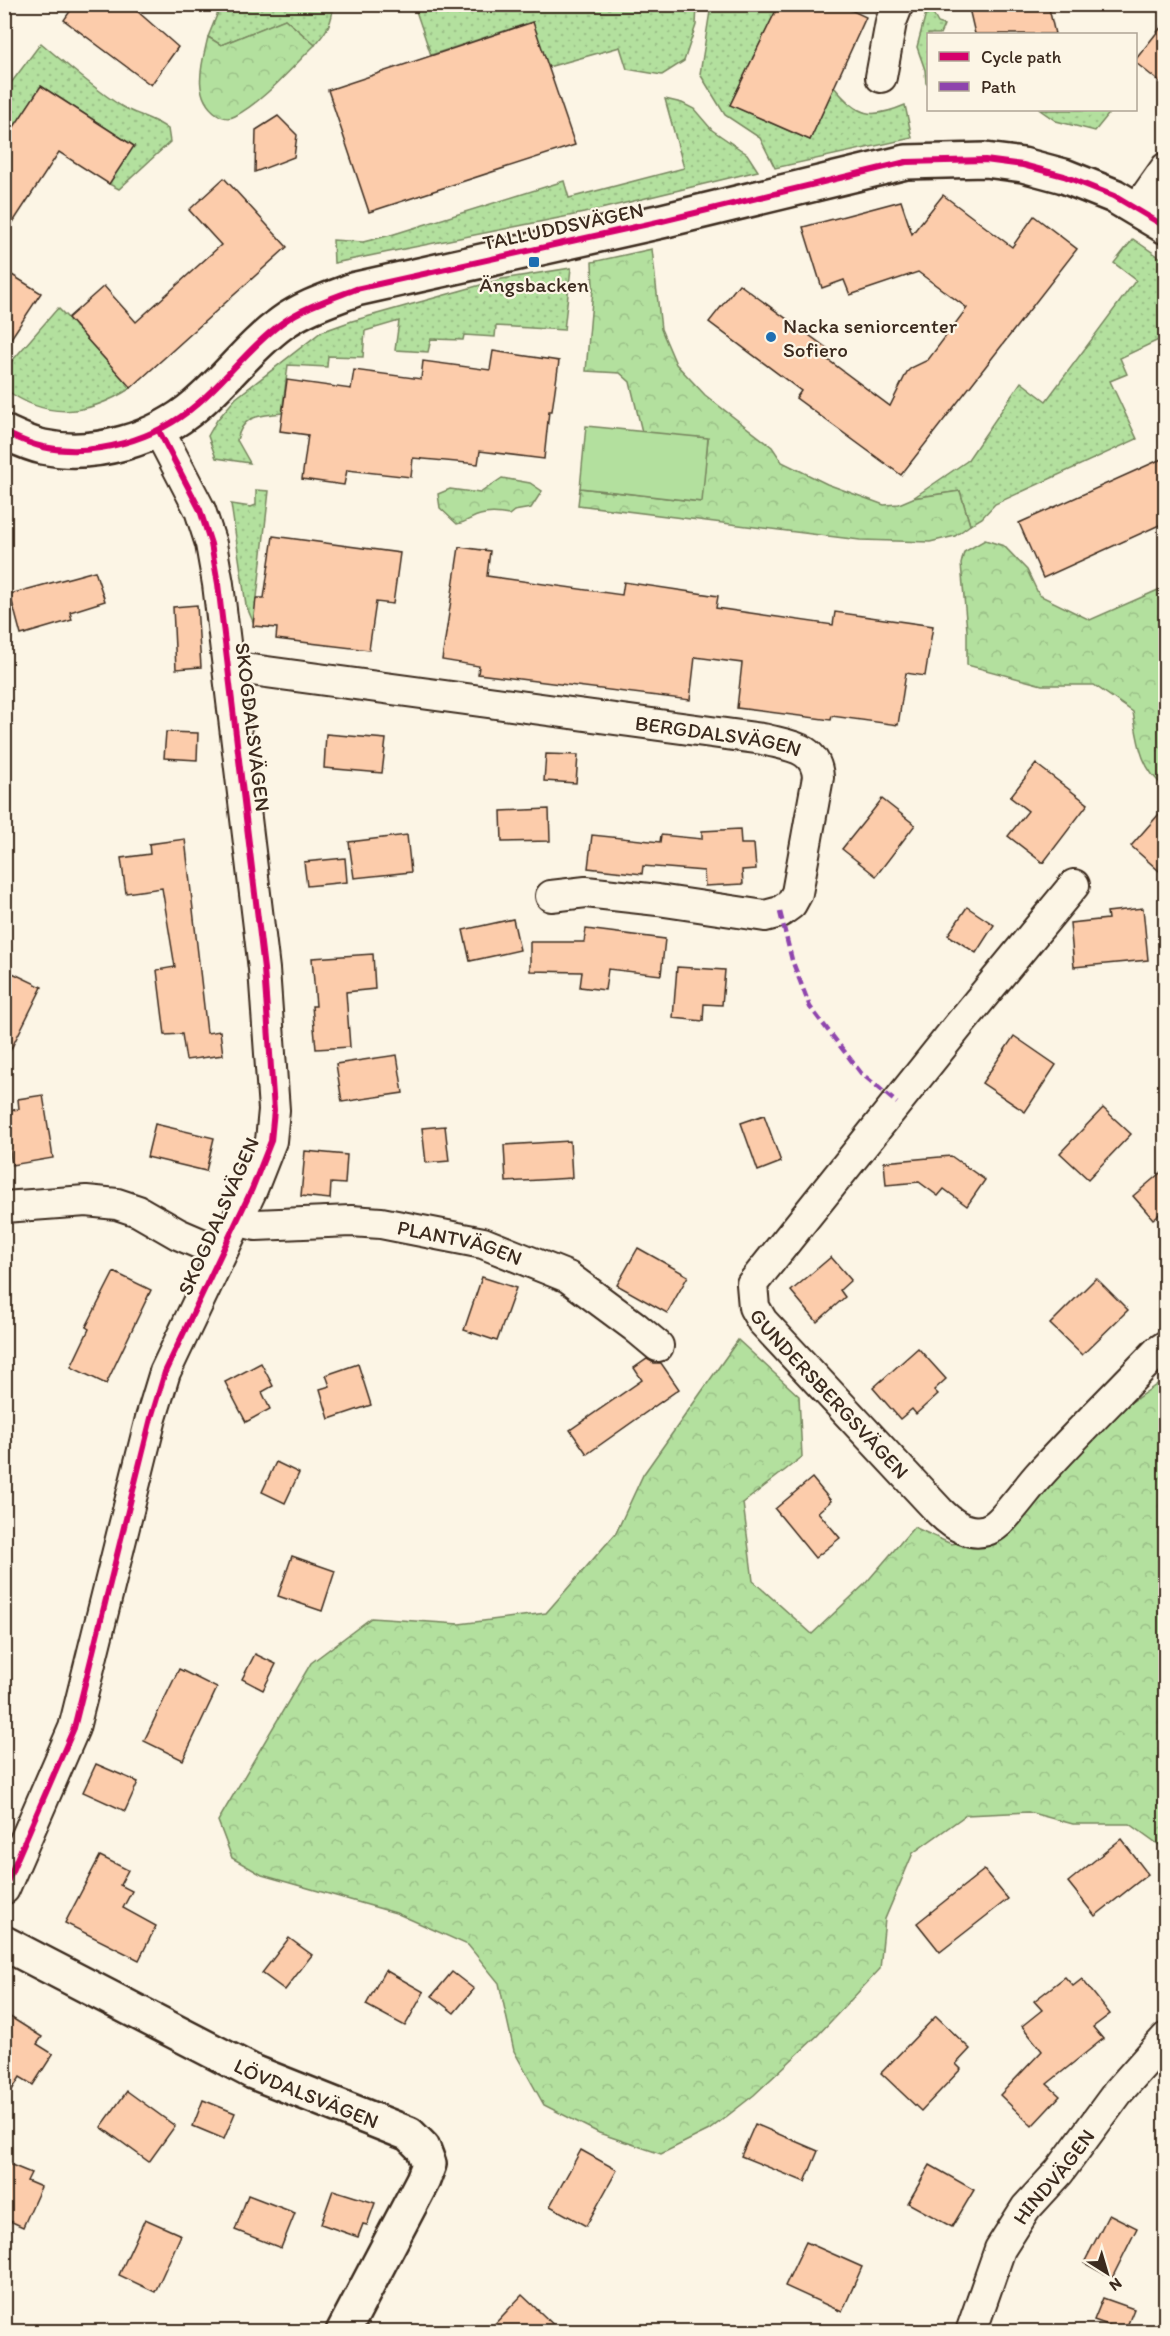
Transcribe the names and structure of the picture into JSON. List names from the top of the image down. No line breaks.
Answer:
{"streets":{"street":["TALLUDDSVÄGEN","SKOGDALSVÄGEN","BERGDALSVÄGEN","PLANTVÄGEN","GUNDERSBERGSVÄGEN","LÖVDALSVÄGEN","HINDVÄGEN"]},"crossings":[["TALLUDDSVÄGEN","SKOGDALSVÄGEN"],["SKOGDALSVÄGEN","BERGDALSVÄGEN"],["SKOGDALSVÄGEN","PLANTVÄGEN"]],"places":{"transit":["Ängsbacken"],"other":["Nacka seniorcenter Sofiero"]},"legend":["Cycle path","Path"],"north":"bottom right"}
